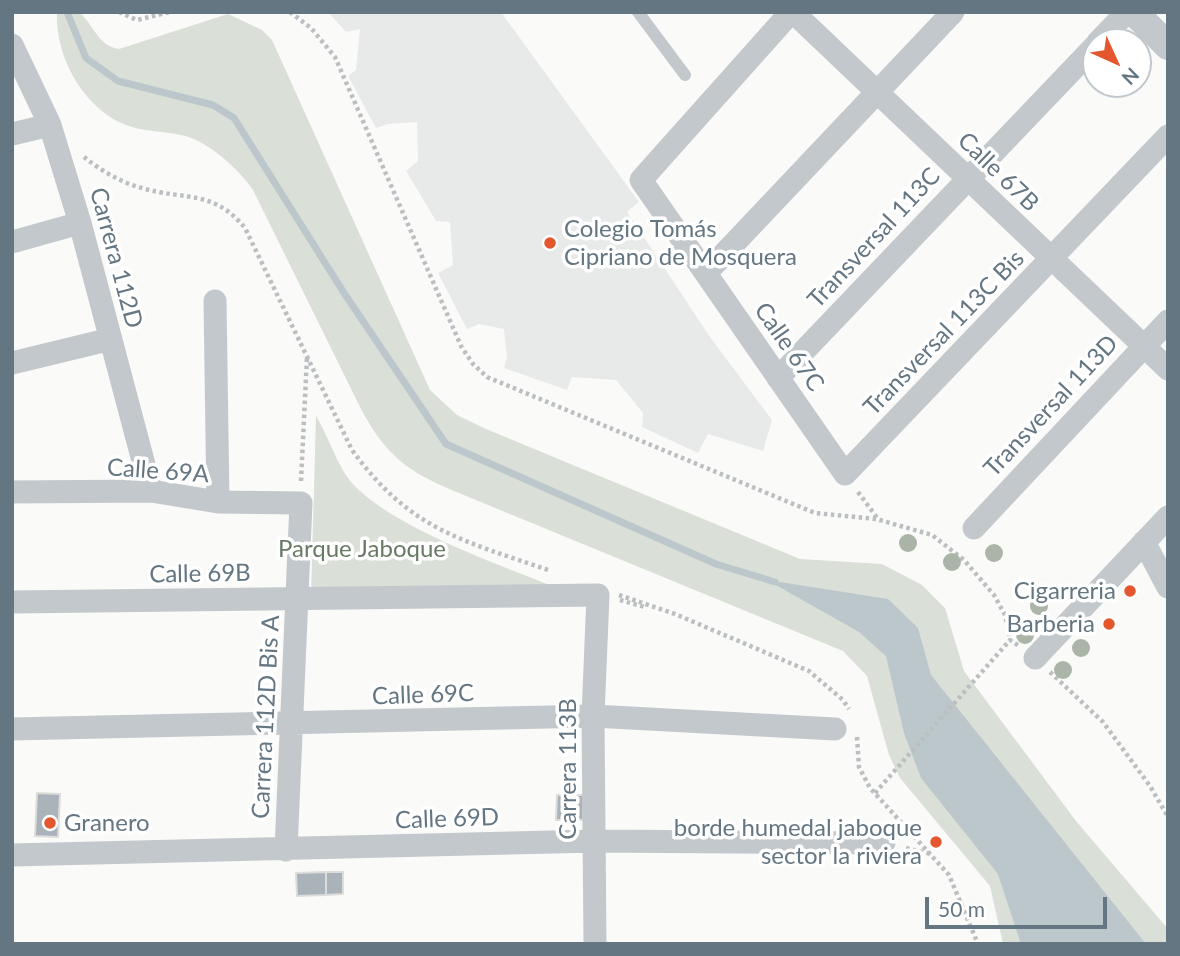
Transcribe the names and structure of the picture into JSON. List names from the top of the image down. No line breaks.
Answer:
{"streets":{"street":["Calle 67B","Transversal 113C","Carrera 112D","Transversal 113C Bis","Calle 67C","Transversal 113D","Calle 69A","Calle 69B","Calle 69C","Carrera 112D Bis A","Carrera 113B","Calle 69D"]},"crossings":[["Calle 67B","Transversal 113C"],["Calle 67B","Transversal 113C Bis"],["Calle 67B","Calle 67C"],["Calle 67B","Transversal 113D"],["Transversal 113C","Calle 67C"],["Carrera 112D","Calle 69A"],["Transversal 113C Bis","Calle 67C"],["Calle 69A","Carrera 112D Bis A"],["Calle 69B","Carrera 112D Bis A"],["Calle 69B","Carrera 113B"],["Calle 69C","Carrera 112D Bis A"],["Calle 69C","Carrera 113B"],["Carrera 112D Bis A","Calle 69D"],["Carrera 113B","Calle 69D"]],"parks":["Parque Jaboque"],"places":["Colegio Tomás Cipriano de Mosquera","Cigarreria","Barberia","Granero","borde humedal jaboque sector la riviera"],"scale_bar":"50 m","north":"bottom right"}
